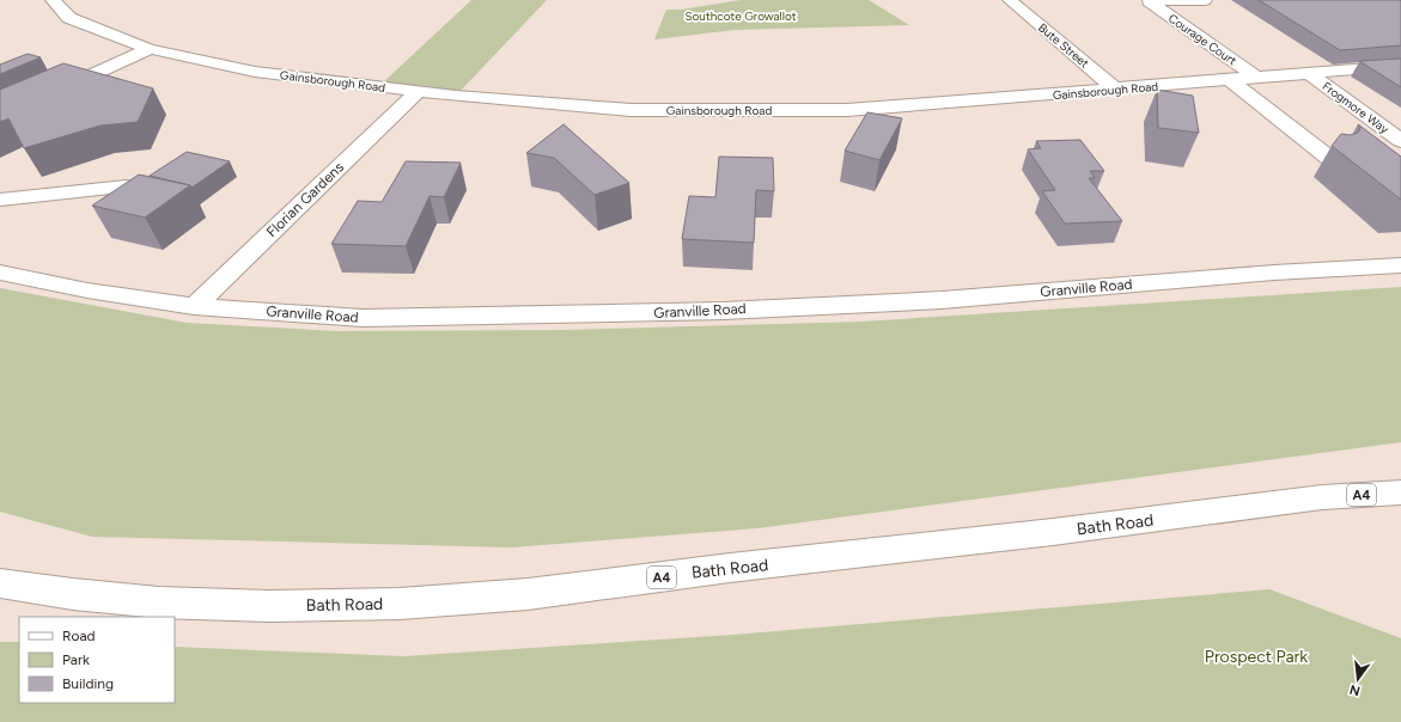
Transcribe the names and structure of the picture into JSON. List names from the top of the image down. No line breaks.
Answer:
{"streets":{"street":["Courage Court","Bute Street","Gainsborough Road","Frogmore Way","Florian Gardens","Granville Road","A4","Bath Road"]},"crossings":[["Courage Court","Gainsborough Road"],["Bute Street","Gainsborough Road"],["Gainsborough Road","Frogmore Way"],["Gainsborough Road","Florian Gardens"],["Florian Gardens","Granville Road"]],"parks":["Southcote Growallot","Prospect Park"],"legend":["Road","Park","Building"],"north":"bottom"}
